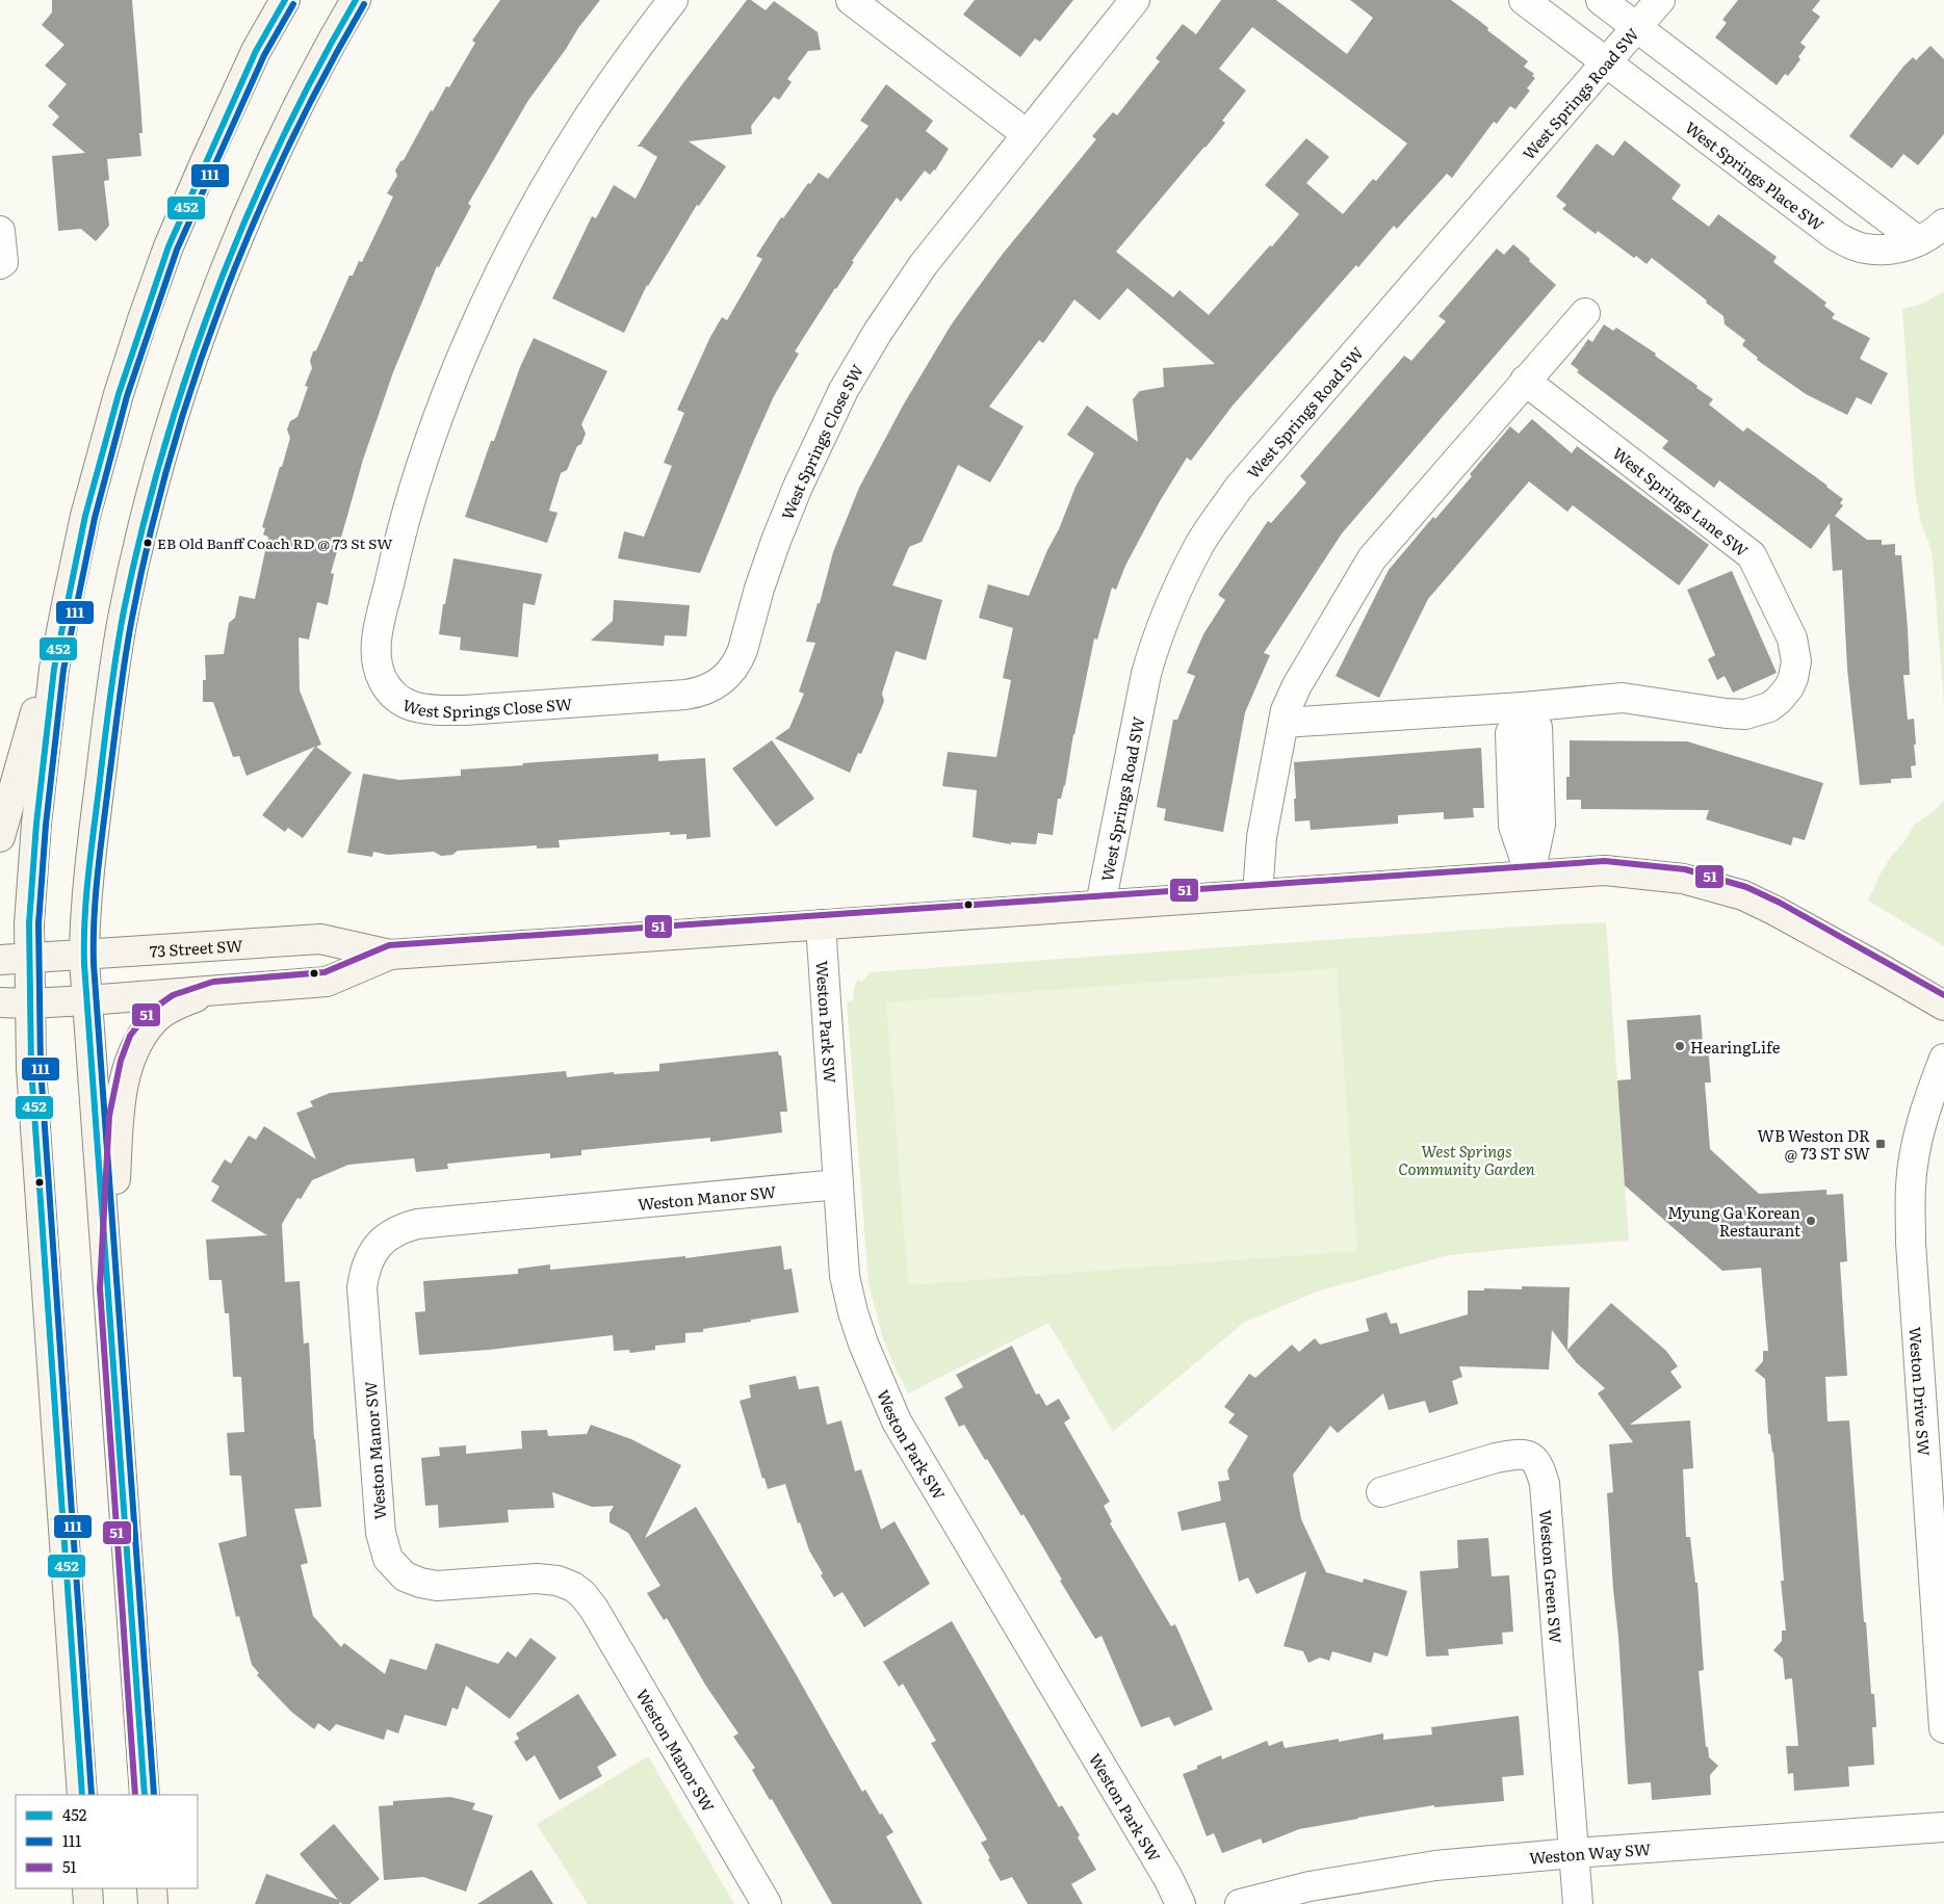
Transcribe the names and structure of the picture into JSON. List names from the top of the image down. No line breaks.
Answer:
{"streets":{"main road":["73 Street SW"],"street":["West Springs Road SW","West Springs Place SW","West Springs Close SW","West Springs Lane SW","Weston Park SW","Weston Manor SW","Weston Drive SW","Weston Green SW","Weston Way SW"]},"crossings":[["West Springs Road SW","West Springs Place SW"],["West Springs Road SW","73 Street SW"],["73 Street SW","Weston Park SW"],["Weston Park SW","Weston Manor SW"],["Weston Green SW","Weston Way SW"]],"parks":["West Springs Community Garden"],"places":{"other":["EB Old Banff Coach RD @ 73 St SW","HearingLife","Myung Ga Korean Restaurant"],"transit":["WB Weston DR @ 73 ST SW"]},"lines":["transit line 452","transit line 111","transit line 51"],"legend":["452","111","51"]}
